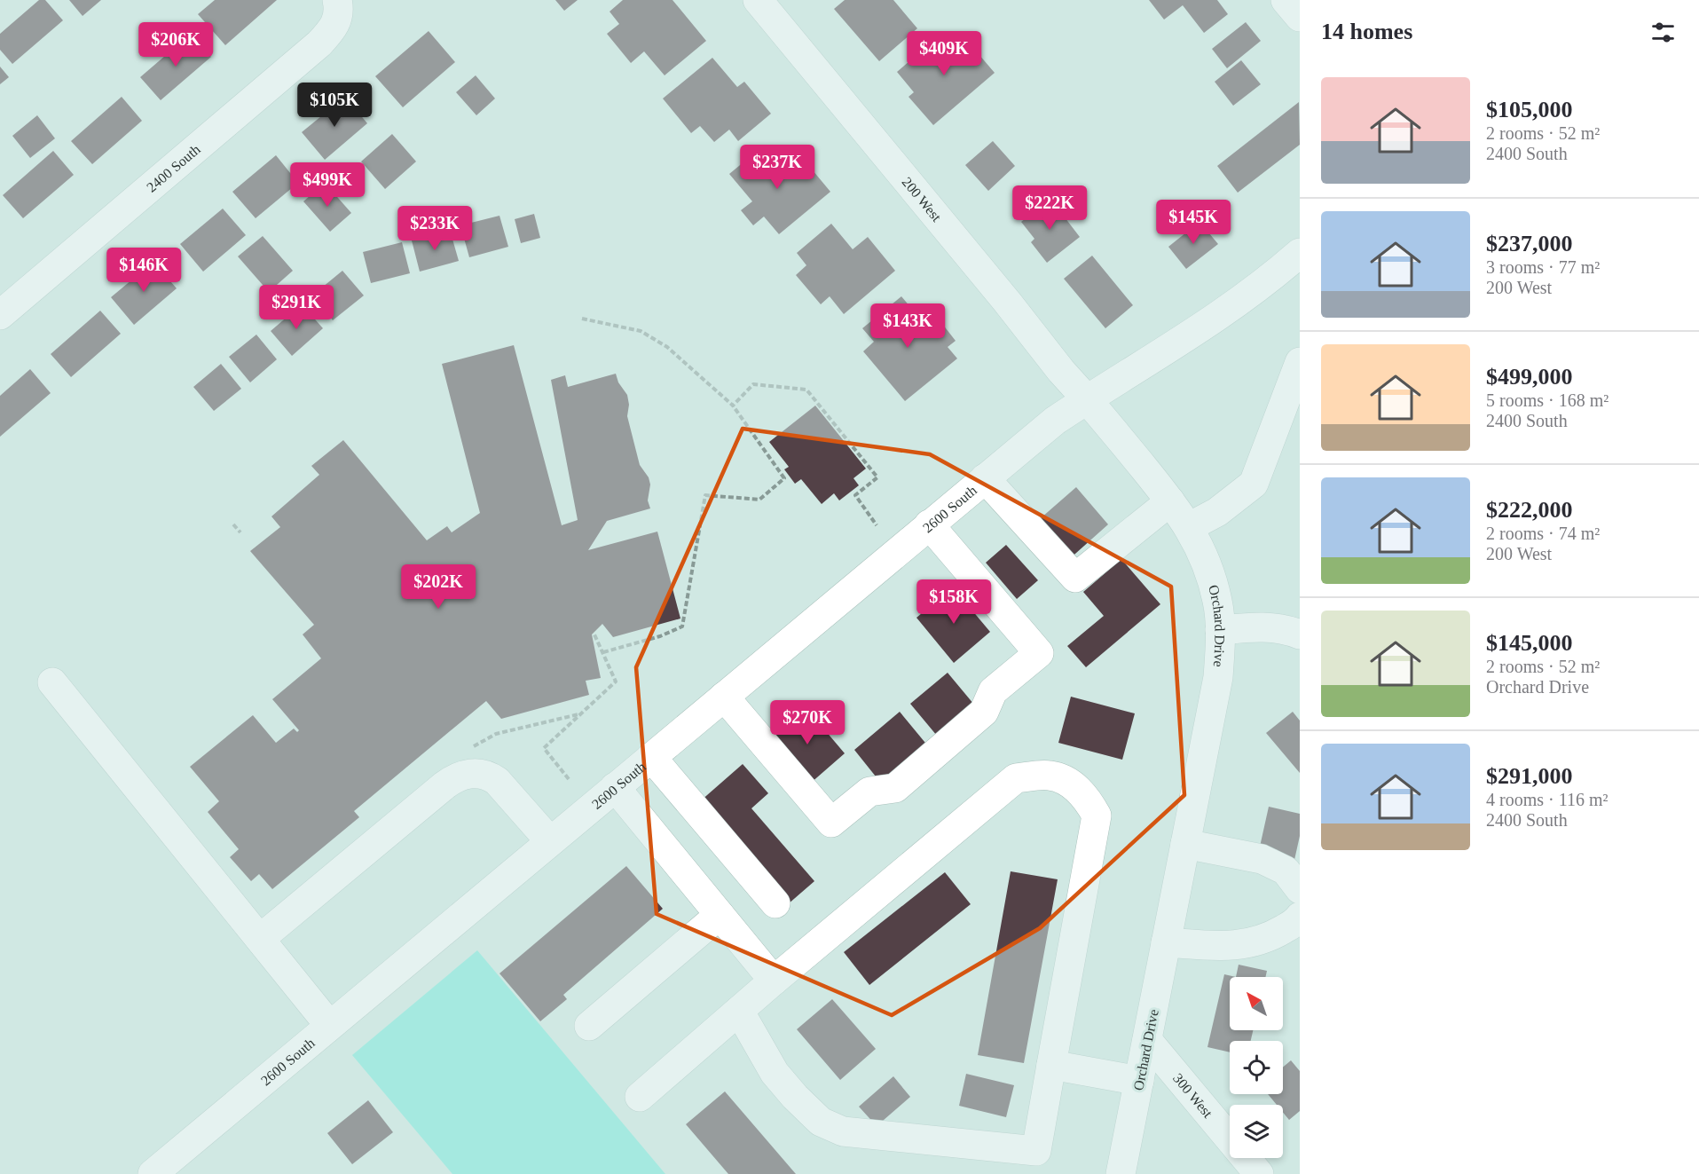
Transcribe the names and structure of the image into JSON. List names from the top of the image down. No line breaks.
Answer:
{"streets":{"main road":["2400 South","200 West","2600 South","Orchard Drive","300 West"]},"crossings":[["200 West","2600 South"],["200 West","Orchard Drive"],["2600 South","Orchard Drive"],["Orchard Drive","300 West"]],"north":"top left","page":{"heading":"14 homes","price":["$206K","$409K","$105K","$237K","$499K","$222K","$145K","$233K","$146K","$291K","$143K","$202K","$158K","$270K"],"list":[{"name":"$105,000","note":"2 rooms · 52 m² · 2400 South"},{"name":"$237,000","note":"3 rooms · 77 m² · 200 West"},{"name":"$499,000","note":"5 rooms · 168 m² · 2400 South"},{"name":"$222,000","note":"2 rooms · 74 m² · 200 West"},{"name":"$145,000","note":"2 rooms · 52 m² · Orchard Drive"},{"name":"$291,000","note":"4 rooms · 116 m² · 2400 South"}]}}
